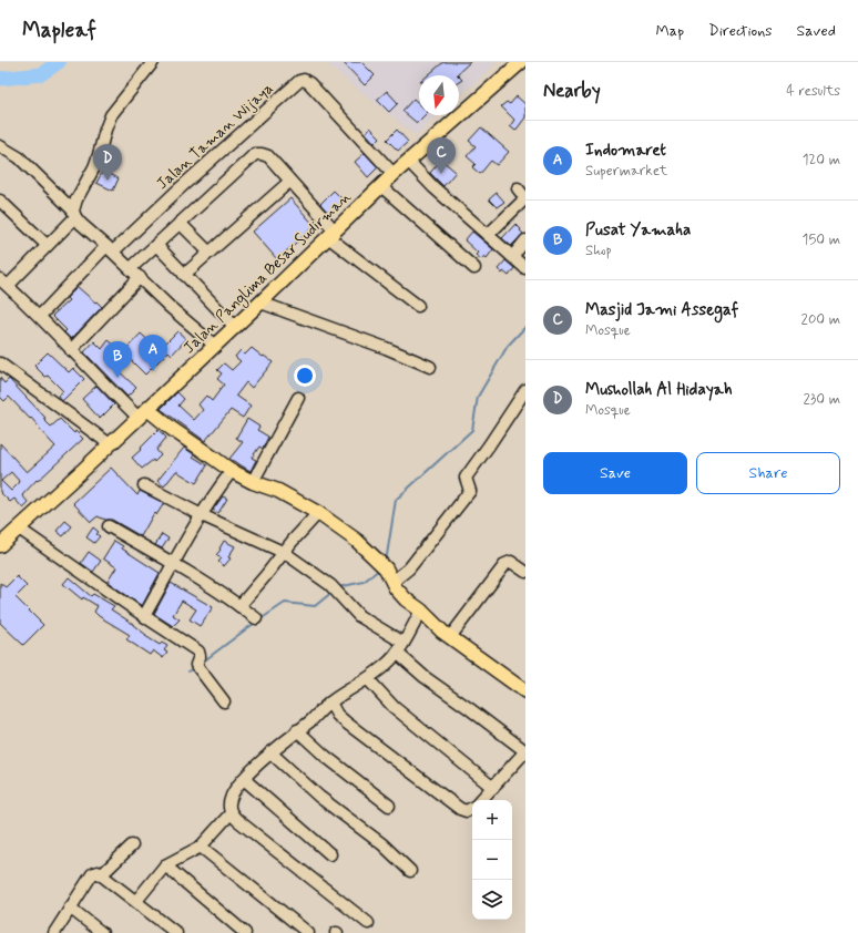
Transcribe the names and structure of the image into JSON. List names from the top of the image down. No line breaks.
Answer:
{"streets":{"main road":["Jalan Panglima Besar Sudirman"],"street":["Jalan Taman Wijaya"]},"crossings":[["Jalan Taman Wijaya","Jalan Panglima Besar Sudirman"]],"north":"bottom","page":{"header":"Mapleaf","nav":["Map","Directions","Saved"],"heading":["Nearby","4 results"],"list":[{"mark":"A","name":"Indomaret","note":"Supermarket","value":"120 m"},{"mark":"B","name":"Pusat Yamaha","note":"Shop","value":"150 m"},{"mark":"C","name":"Masjid Jami Assegaf","note":"Mosque","value":"200 m"},{"mark":"D","name":"Mushollah Al Hidayah","note":"Mosque","value":"230 m"}],"pins":["C","D","A","B"],"buttons":["Save","Share"],"map_buttons":["+","−"]}}
